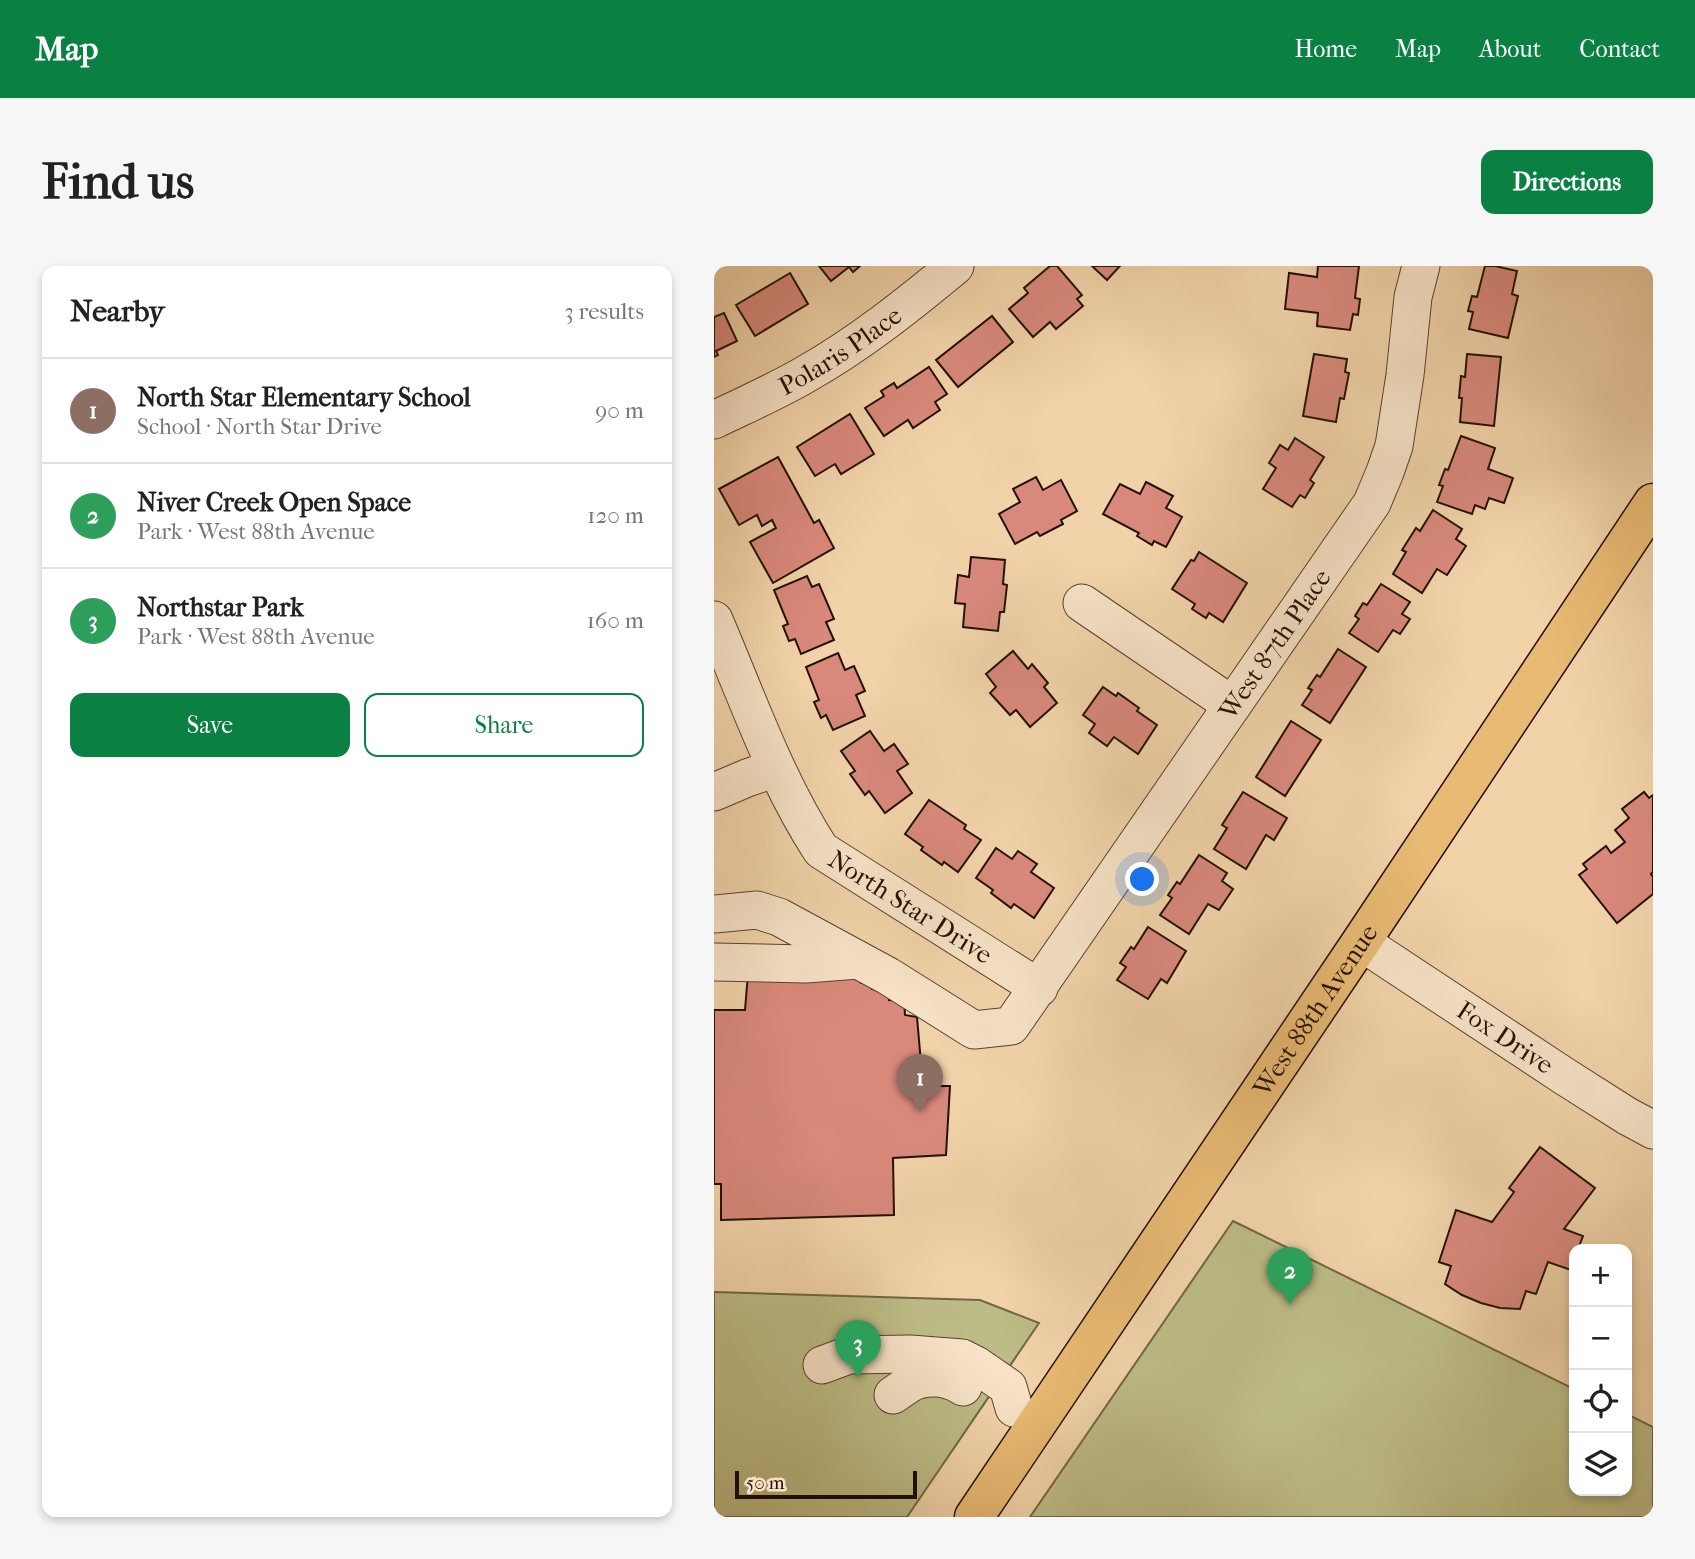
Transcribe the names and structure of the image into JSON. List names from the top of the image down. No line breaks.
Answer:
{"streets":{"main road":["West 88th Avenue"],"street":["Polaris Place","West 87th Place","North Star Drive","Fox Drive"]},"crossings":[["West 87th Place","North Star Drive"],["West 88th Avenue","Fox Drive"]],"scale_bar":"50 m","page":{"header":"Map","nav":["Home","Map","About","Contact"],"buttons":["Directions",["Save","Share"]],"title":"Find us","heading":["Nearby","3 results"],"list":[{"mark":"1","name":"North Star Elementary School","note":"School · North Star Drive","value":"90 m"},{"mark":"2","name":"Niver Creek Open Space","note":"Park · West 88th Avenue","value":"120 m"},{"mark":"3","name":"Northstar Park","note":"Park · West 88th Avenue","value":"160 m"}],"pins":["1","2","3"],"map_buttons":["+","−"],"scale":"50 m"}}
